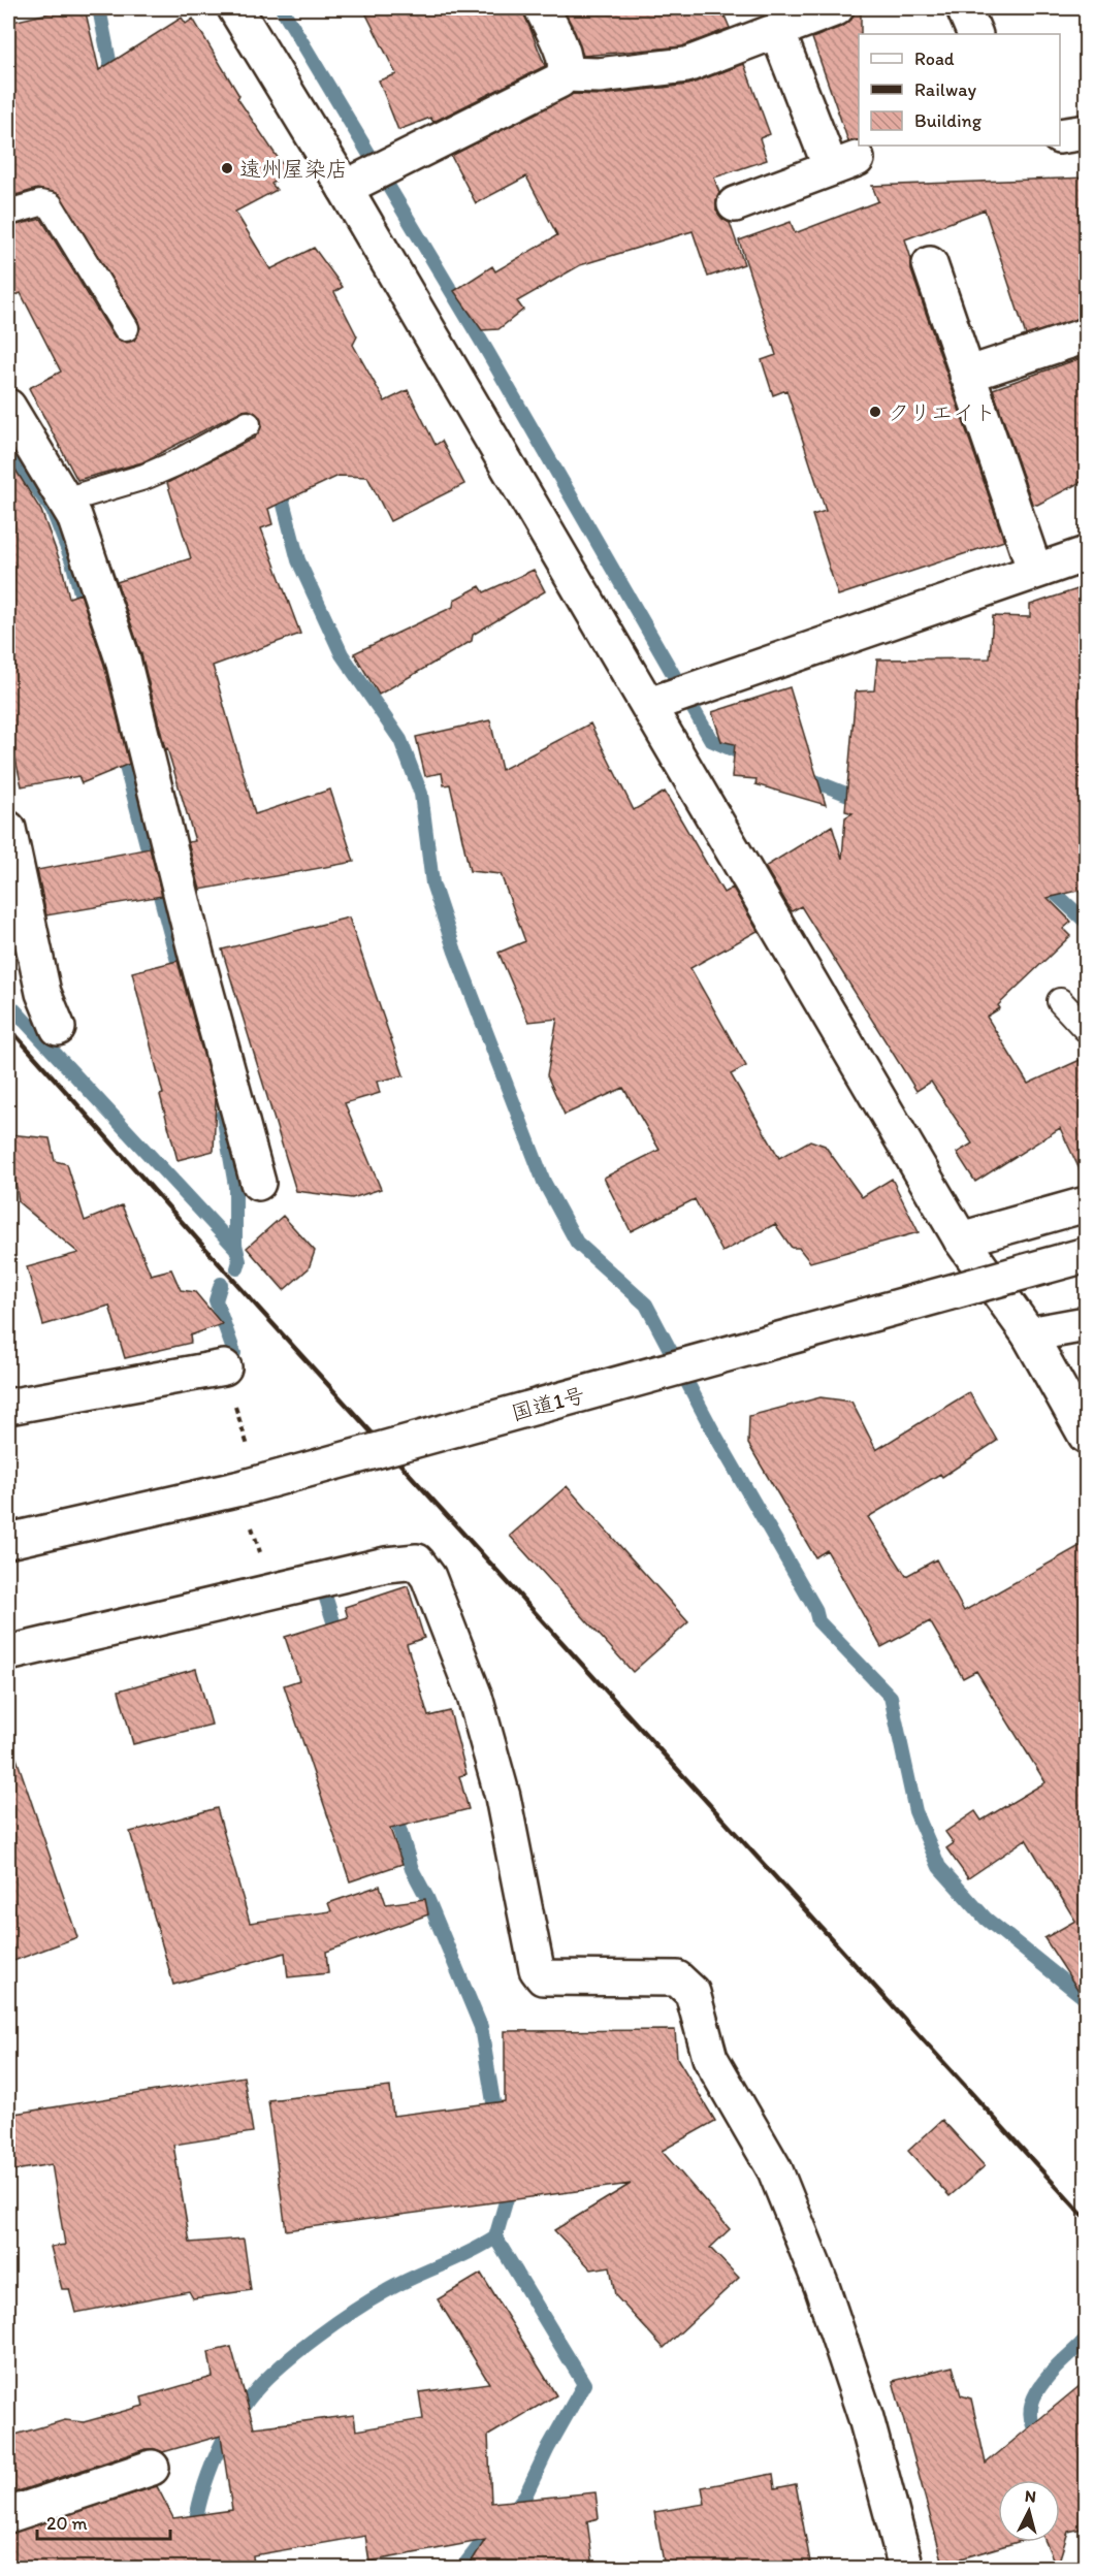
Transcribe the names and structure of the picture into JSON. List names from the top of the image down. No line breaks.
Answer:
{"streets":{"main road":["国道1号"]},"places":["遠州屋染店","クリエイト"],"legend":["Road","Railway","Building"],"scale_bar":"20 m","north":"top"}
